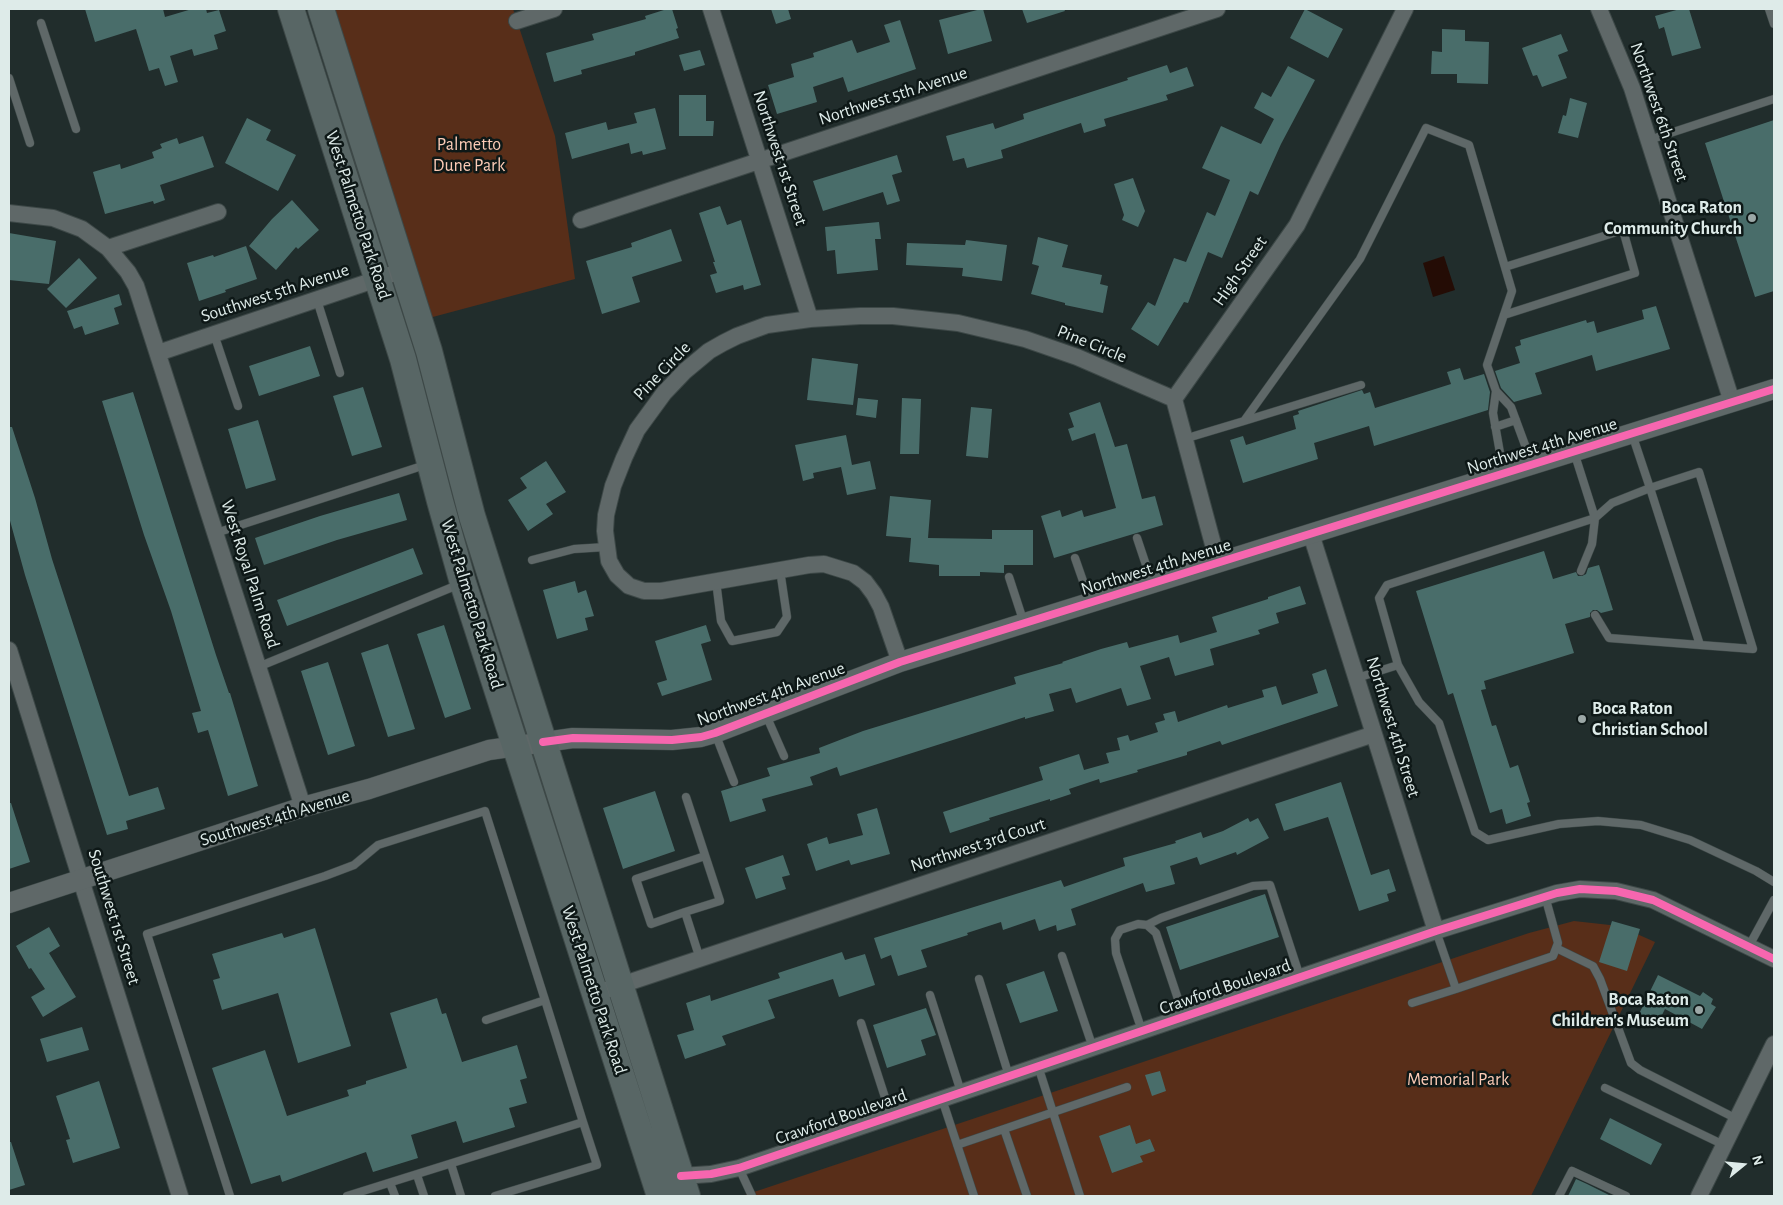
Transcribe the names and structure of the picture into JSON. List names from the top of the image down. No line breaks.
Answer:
{"streets":{"main road":["West Palmetto Park Road"],"street":["Northwest 5th Avenue","Northwest 6th Street","Northwest 1st Street","High Street","Southwest 5th Avenue","Pine Circle","Northwest 4th Avenue","West Royal Palm Road","Northwest 4th Street","Southwest 4th Avenue","Northwest 3rd Court","Southwest 1st Street","Crawford Boulevard"]},"crossings":[["Northwest 5th Avenue","Northwest 1st Street"],["Northwest 6th Street","Northwest 4th Avenue"],["Northwest 1st Street","Pine Circle"],["West Palmetto Park Road","Southwest 5th Avenue"],["West Palmetto Park Road","Northwest 4th Avenue"],["West Palmetto Park Road","Southwest 4th Avenue"],["West Palmetto Park Road","Northwest 3rd Court"],["West Palmetto Park Road","Crawford Boulevard"],["High Street","Pine Circle"],["Southwest 5th Avenue","West Royal Palm Road"],["Pine Circle","Northwest 4th Avenue"],["Northwest 4th Avenue","Northwest 4th Street"],["Northwest 4th Avenue","Southwest 4th Avenue"],["West Royal Palm Road","Southwest 4th Avenue"],["Northwest 4th Street","Northwest 3rd Court"],["Northwest 4th Street","Crawford Boulevard"],["Southwest 4th Avenue","Southwest 1st Street"]],"parks":["Palmetto Dune Park","Memorial Park"],"places":["Boca Raton Community Church","Boca Raton Christian School","Boca Raton Children's Museum"],"north":"right"}
